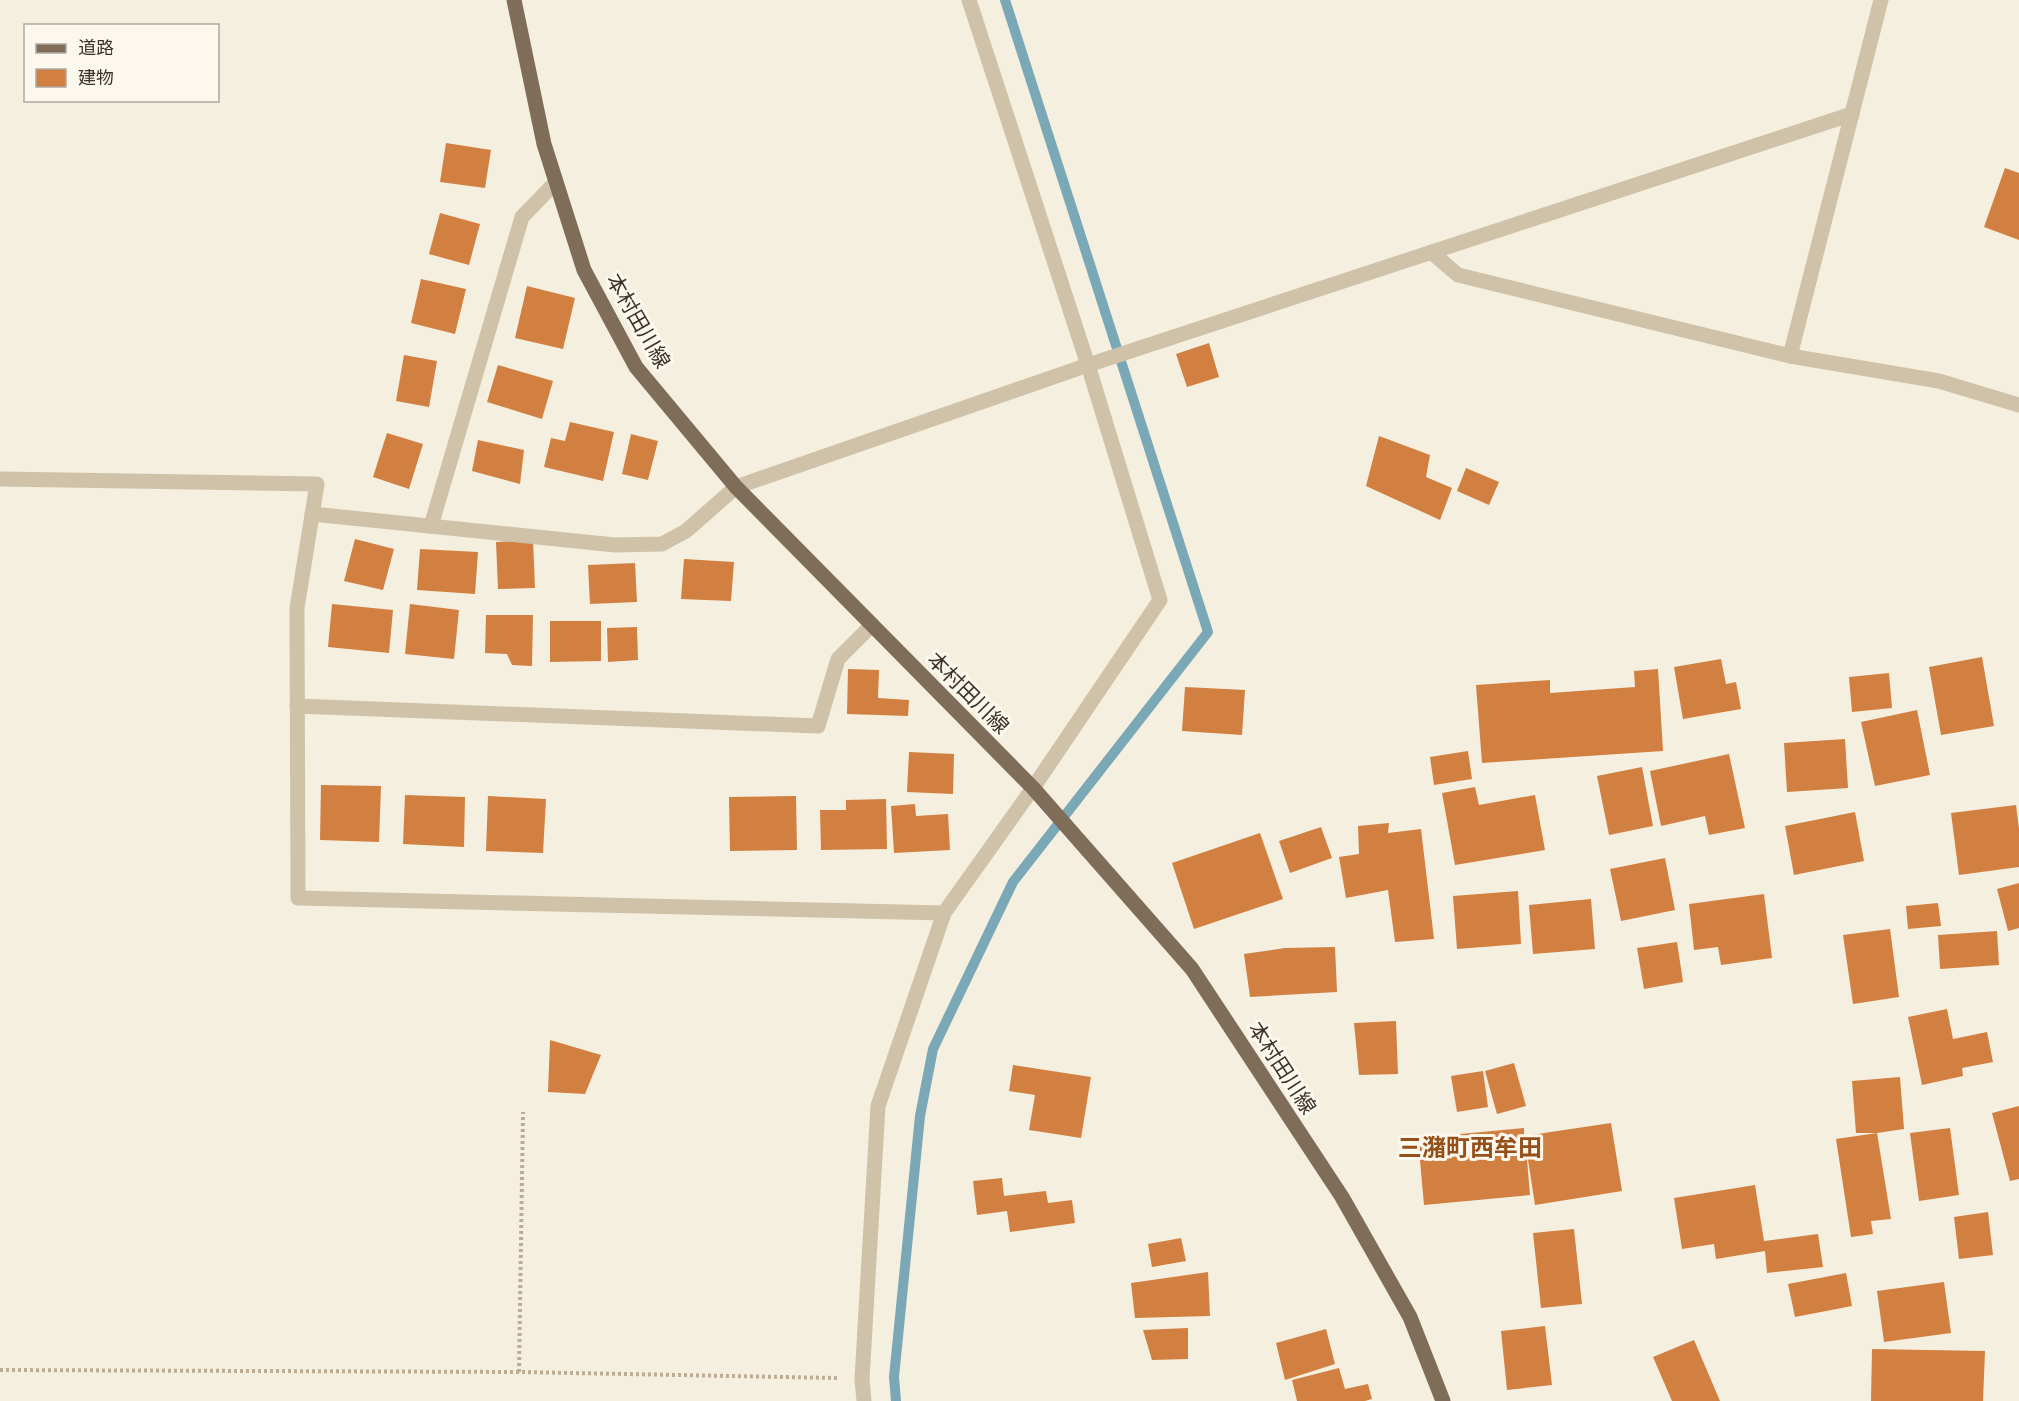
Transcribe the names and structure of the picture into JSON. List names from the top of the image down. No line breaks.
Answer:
{"streets":{"main road":["本村田川線"]},"districts":["三潴町西牟田"],"legend":["道路","建物"]}
